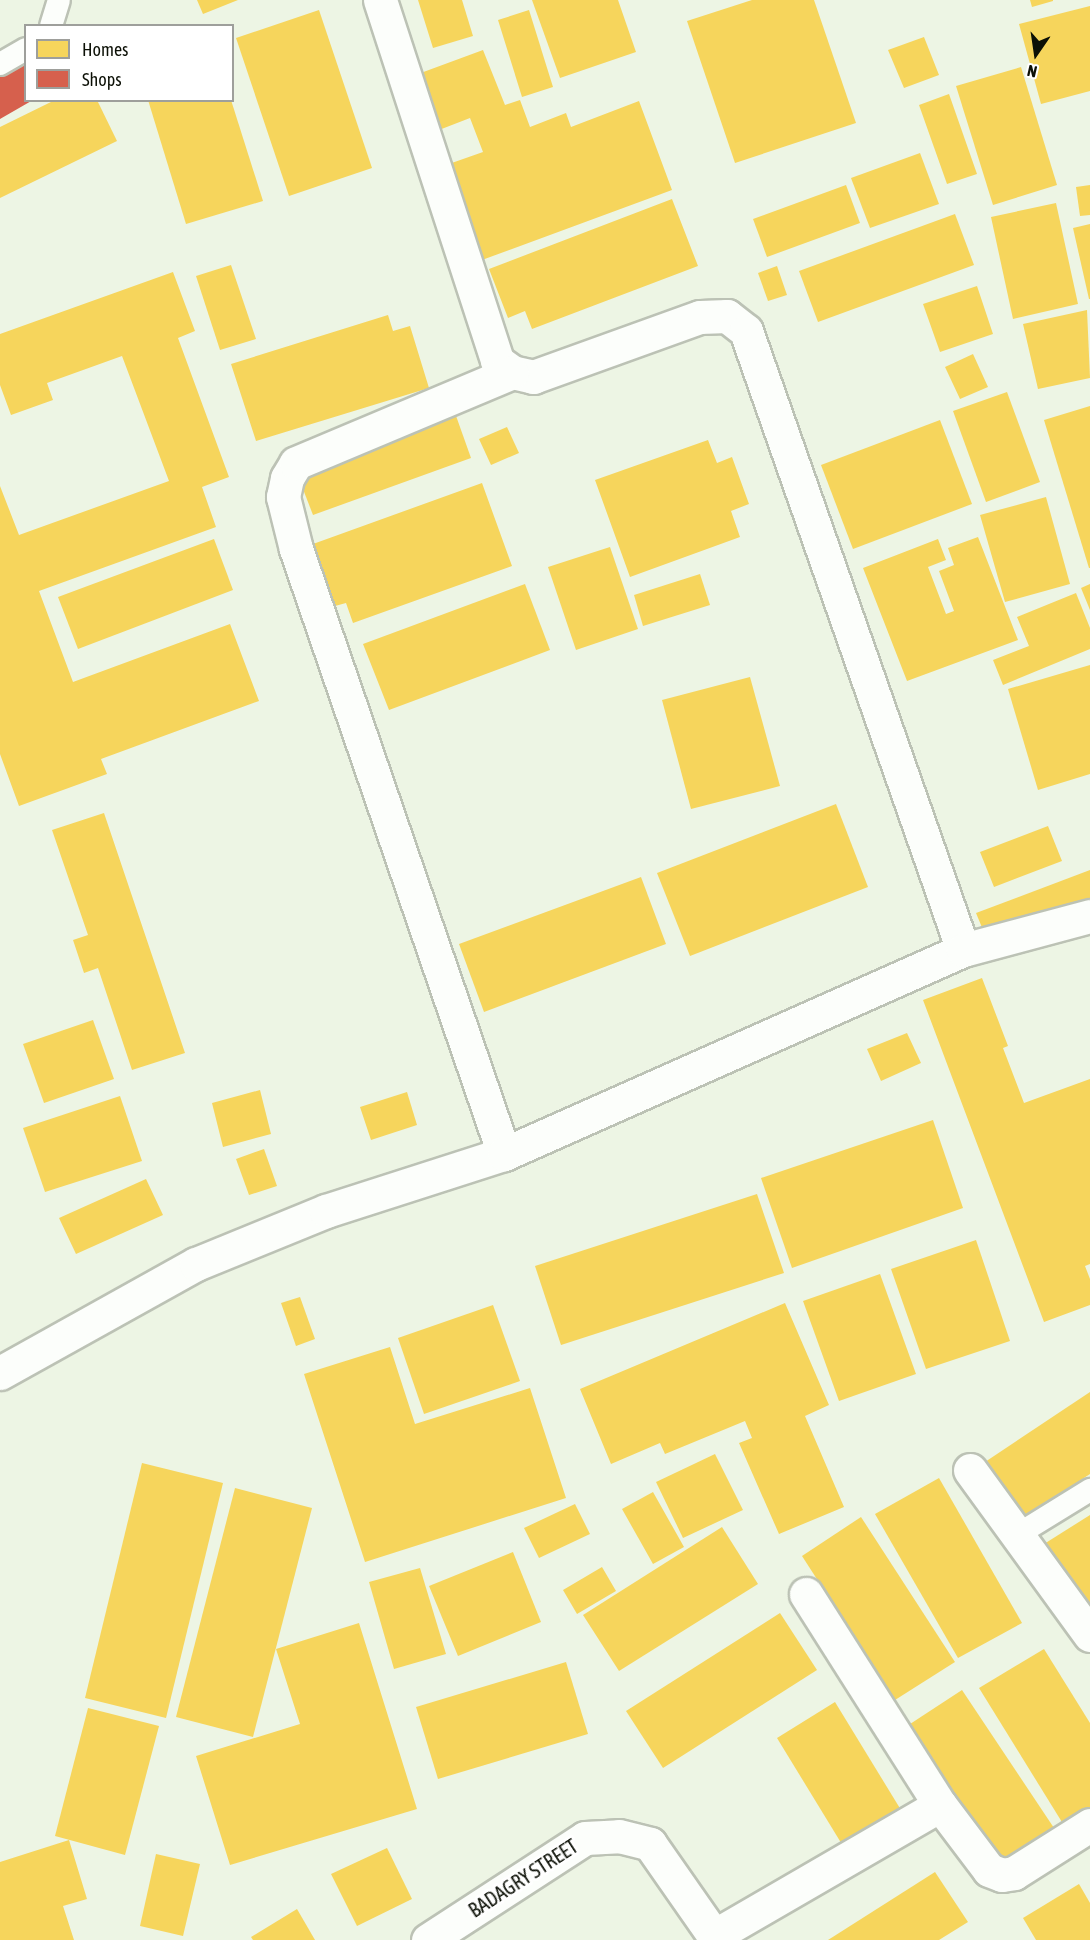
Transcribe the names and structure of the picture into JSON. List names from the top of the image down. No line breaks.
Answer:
{"streets":{"street":["BADAGRY STREET"]},"legend":["Homes","Shops"],"north":"bottom"}
